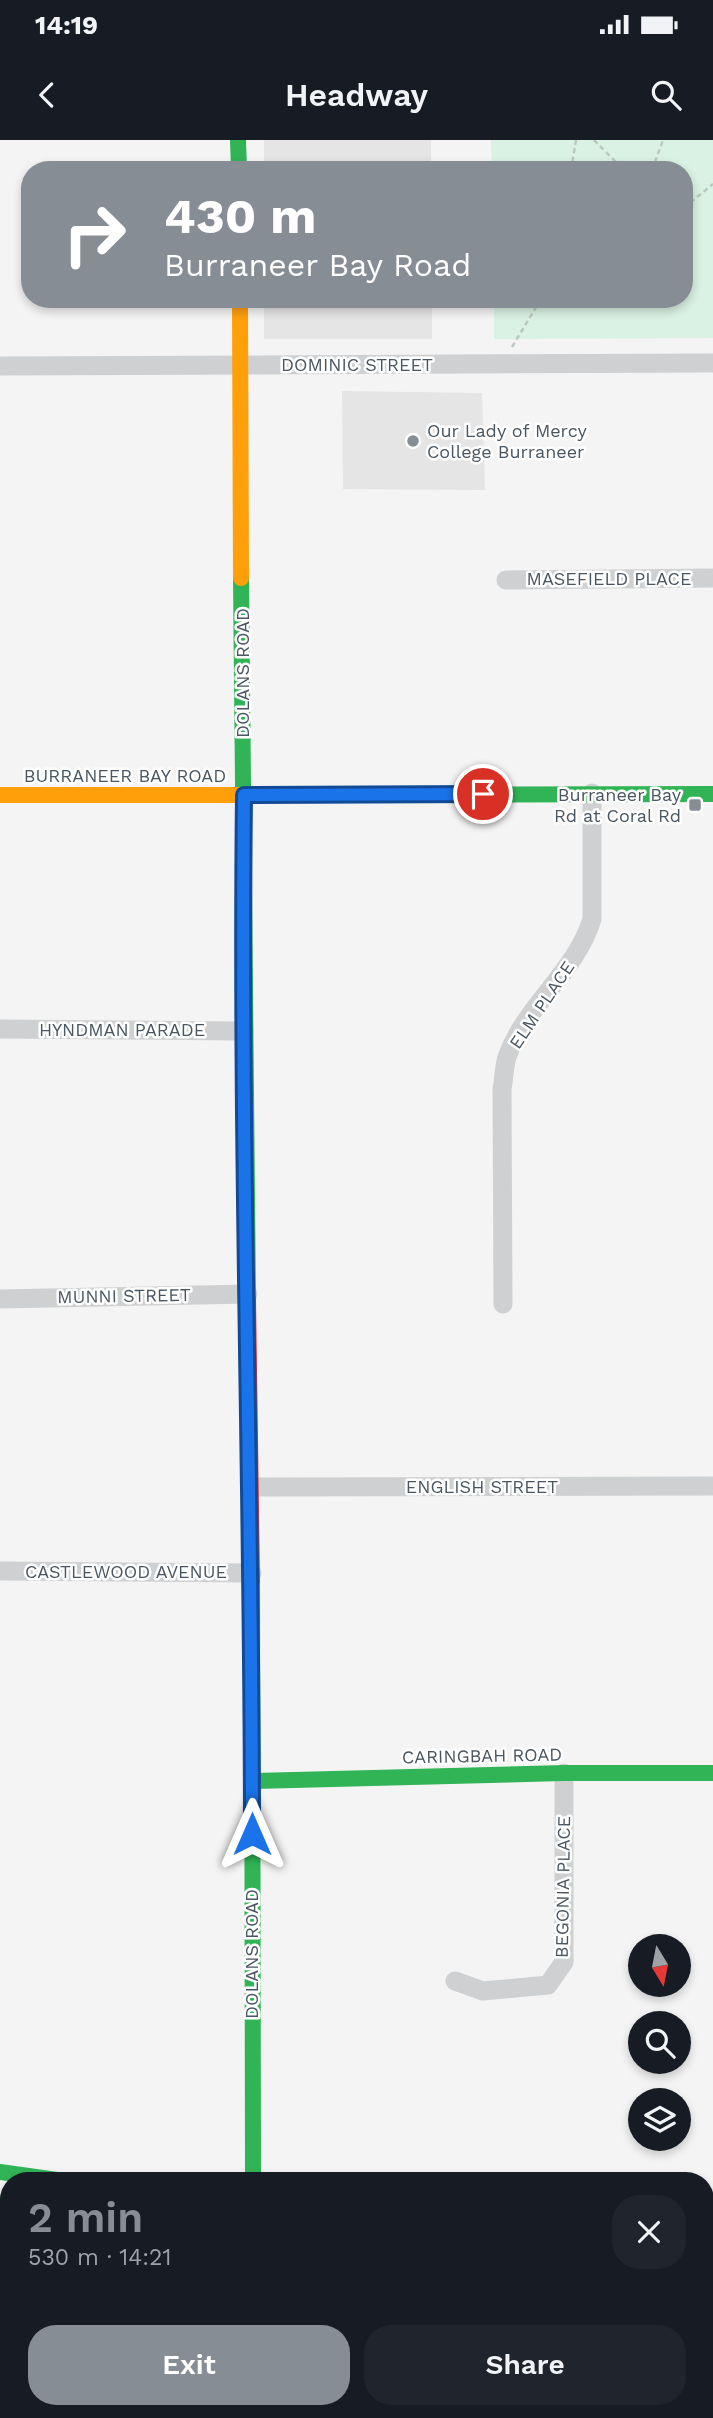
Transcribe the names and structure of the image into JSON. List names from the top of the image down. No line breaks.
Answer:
{"streets":{"street":["DOMINIC STREET","MASEFIELD PLACE","DOLANS ROAD","BURRANEER BAY ROAD","ELM PLACE","HYNDMAN PARADE","MUNNI STREET","ENGLISH STREET","CASTLEWOOD AVENUE","CARINGBAH ROAD","BEGONIA PLACE"]},"crossings":[["DOMINIC STREET","DOLANS ROAD"],["DOLANS ROAD","BURRANEER BAY ROAD"],["DOLANS ROAD","HYNDMAN PARADE"],["DOLANS ROAD","MUNNI STREET"],["DOLANS ROAD","ENGLISH STREET"],["DOLANS ROAD","CASTLEWOOD AVENUE"],["DOLANS ROAD","CARINGBAH ROAD"],["BURRANEER BAY ROAD","ELM PLACE"],["CARINGBAH ROAD","BEGONIA PLACE"]],"places":{"other":["Our Lady of Mercy College Burraneer"],"transit":["Burraneer Bay Rd at Coral Rd"]},"north":"bottom","page":{"status":"14:19","header":"Headway","turn":["430 m","Burraneer Bay Road"],"heading":["2 min","530 m · 14:21"],"buttons":["Exit","Share"]}}
